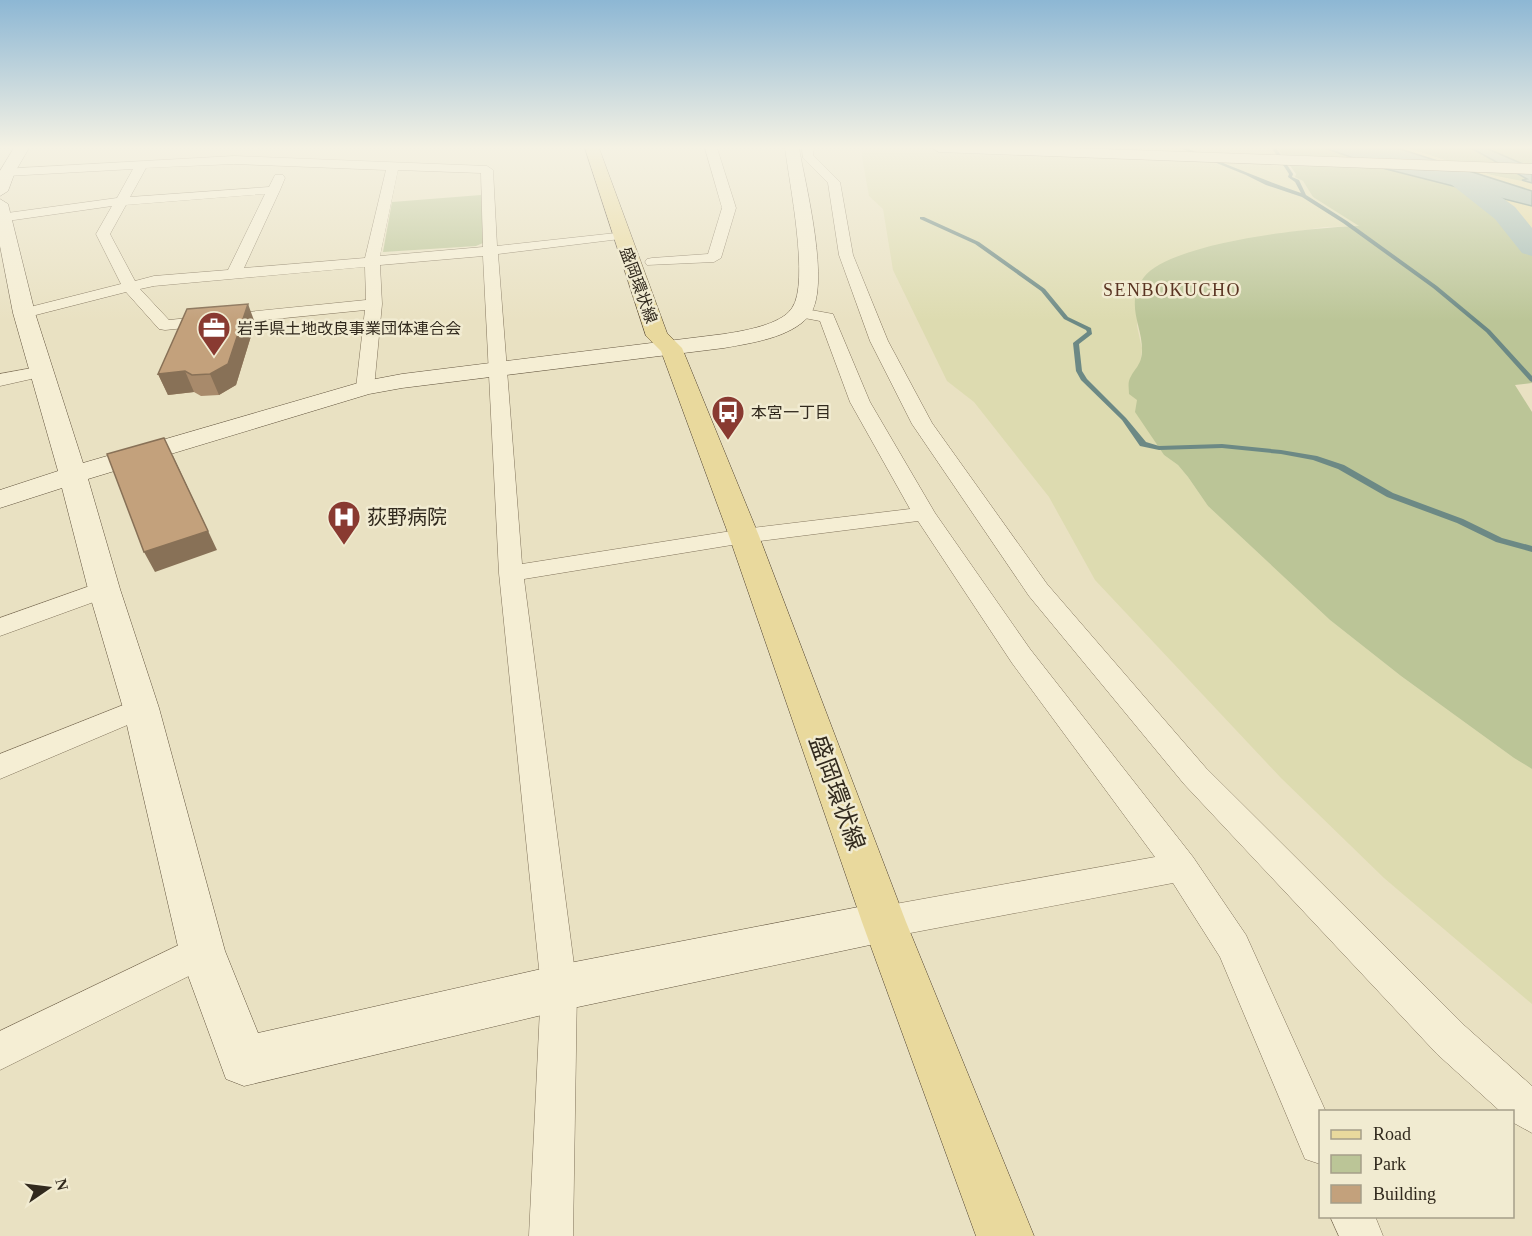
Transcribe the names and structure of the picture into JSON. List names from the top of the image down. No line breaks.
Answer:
{"streets":{"main road":["盛岡環状線"]},"districts":["SENBOKUCHO"],"places":{"office":["岩手県土地改良事業団体連合会"],"bus stop":["本宮一丁目"],"hospital":["荻野病院"]},"legend":["Road","Park","Building"],"north":"right"}
